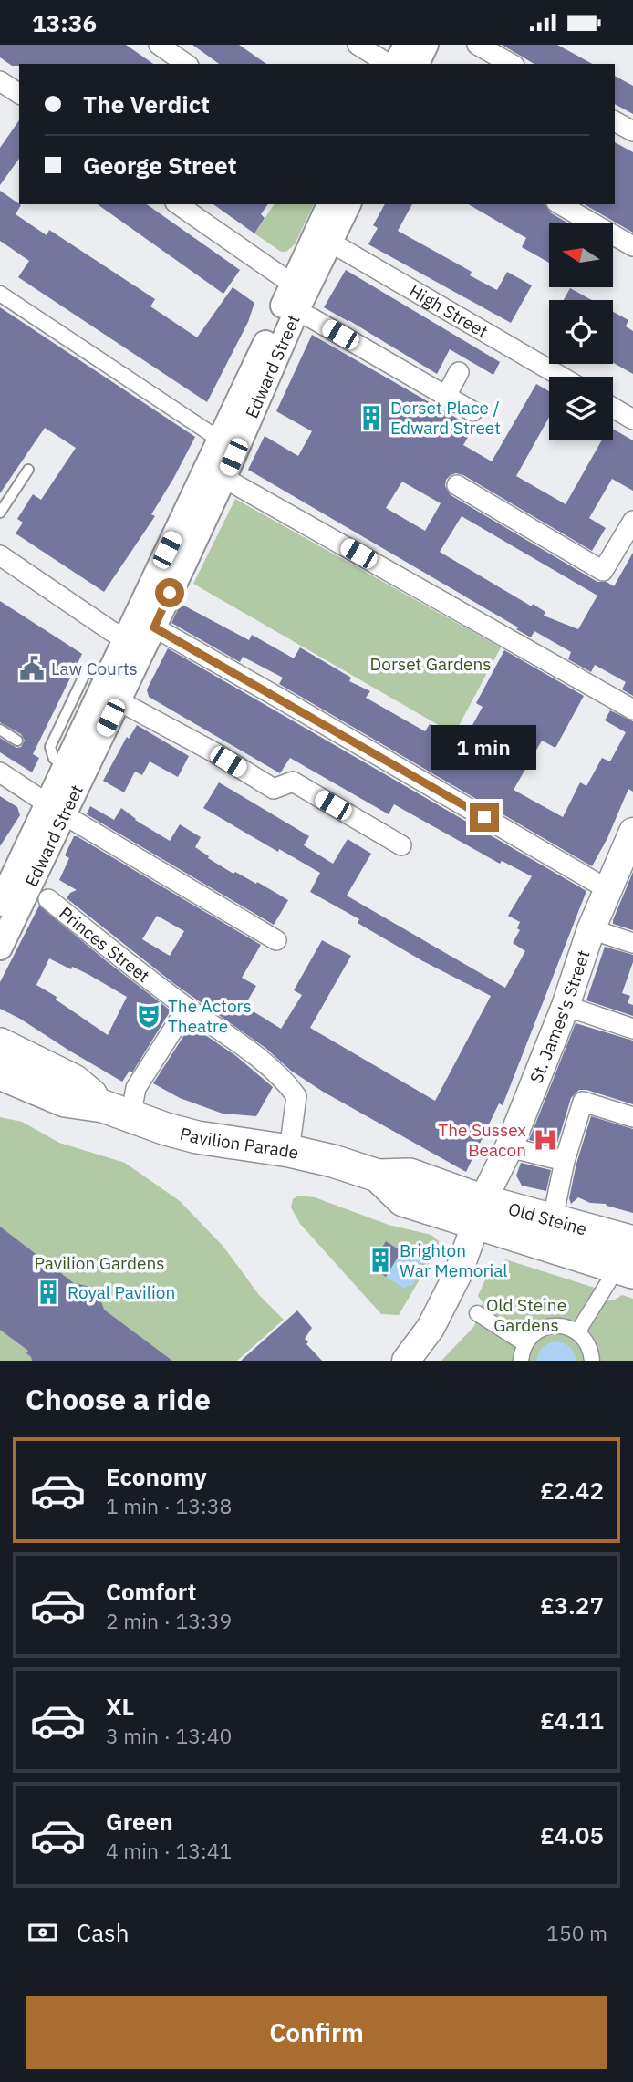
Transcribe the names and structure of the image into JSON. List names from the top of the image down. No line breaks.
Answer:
{"streets":{"highway":["Pavilion Parade","Old Steine"],"main road":["St. James's Street"],"street":["High Street","Edward Street","Princes Street"]},"crossings":[["High Street","Edward Street"],["Princes Street","Pavilion Parade"],["St. James's Street","Pavilion Parade"],["St. James's Street","Old Steine"],["Pavilion Parade","Old Steine"]],"parks":["Dorset Gardens","Pavilion Gardens","Old Steine Gardens"],"places":{"building":["Dorset Place / Edward Street","Brighton War Memorial","Royal Pavilion"],"public building":["Law Courts"],"theatre":["The Actors Theatre"],"hospital":["The Sussex Beacon"]},"north":"left","page":{"status":"13:36","banner":["The Verdict","George Street"],"bubble":"1 min","heading":"Choose a ride","list":[{"name":"Economy","note":"1 min · 13:38","value":"£2.42"},{"name":"Comfort","note":"2 min · 13:39","value":"£3.27"},{"name":"XL","note":"3 min · 13:40","value":"£4.11"},{"name":"Green","note":"4 min · 13:41","value":"£4.05"}],"pay":["Cash","150 m"],"buttons":"Confirm"}}
